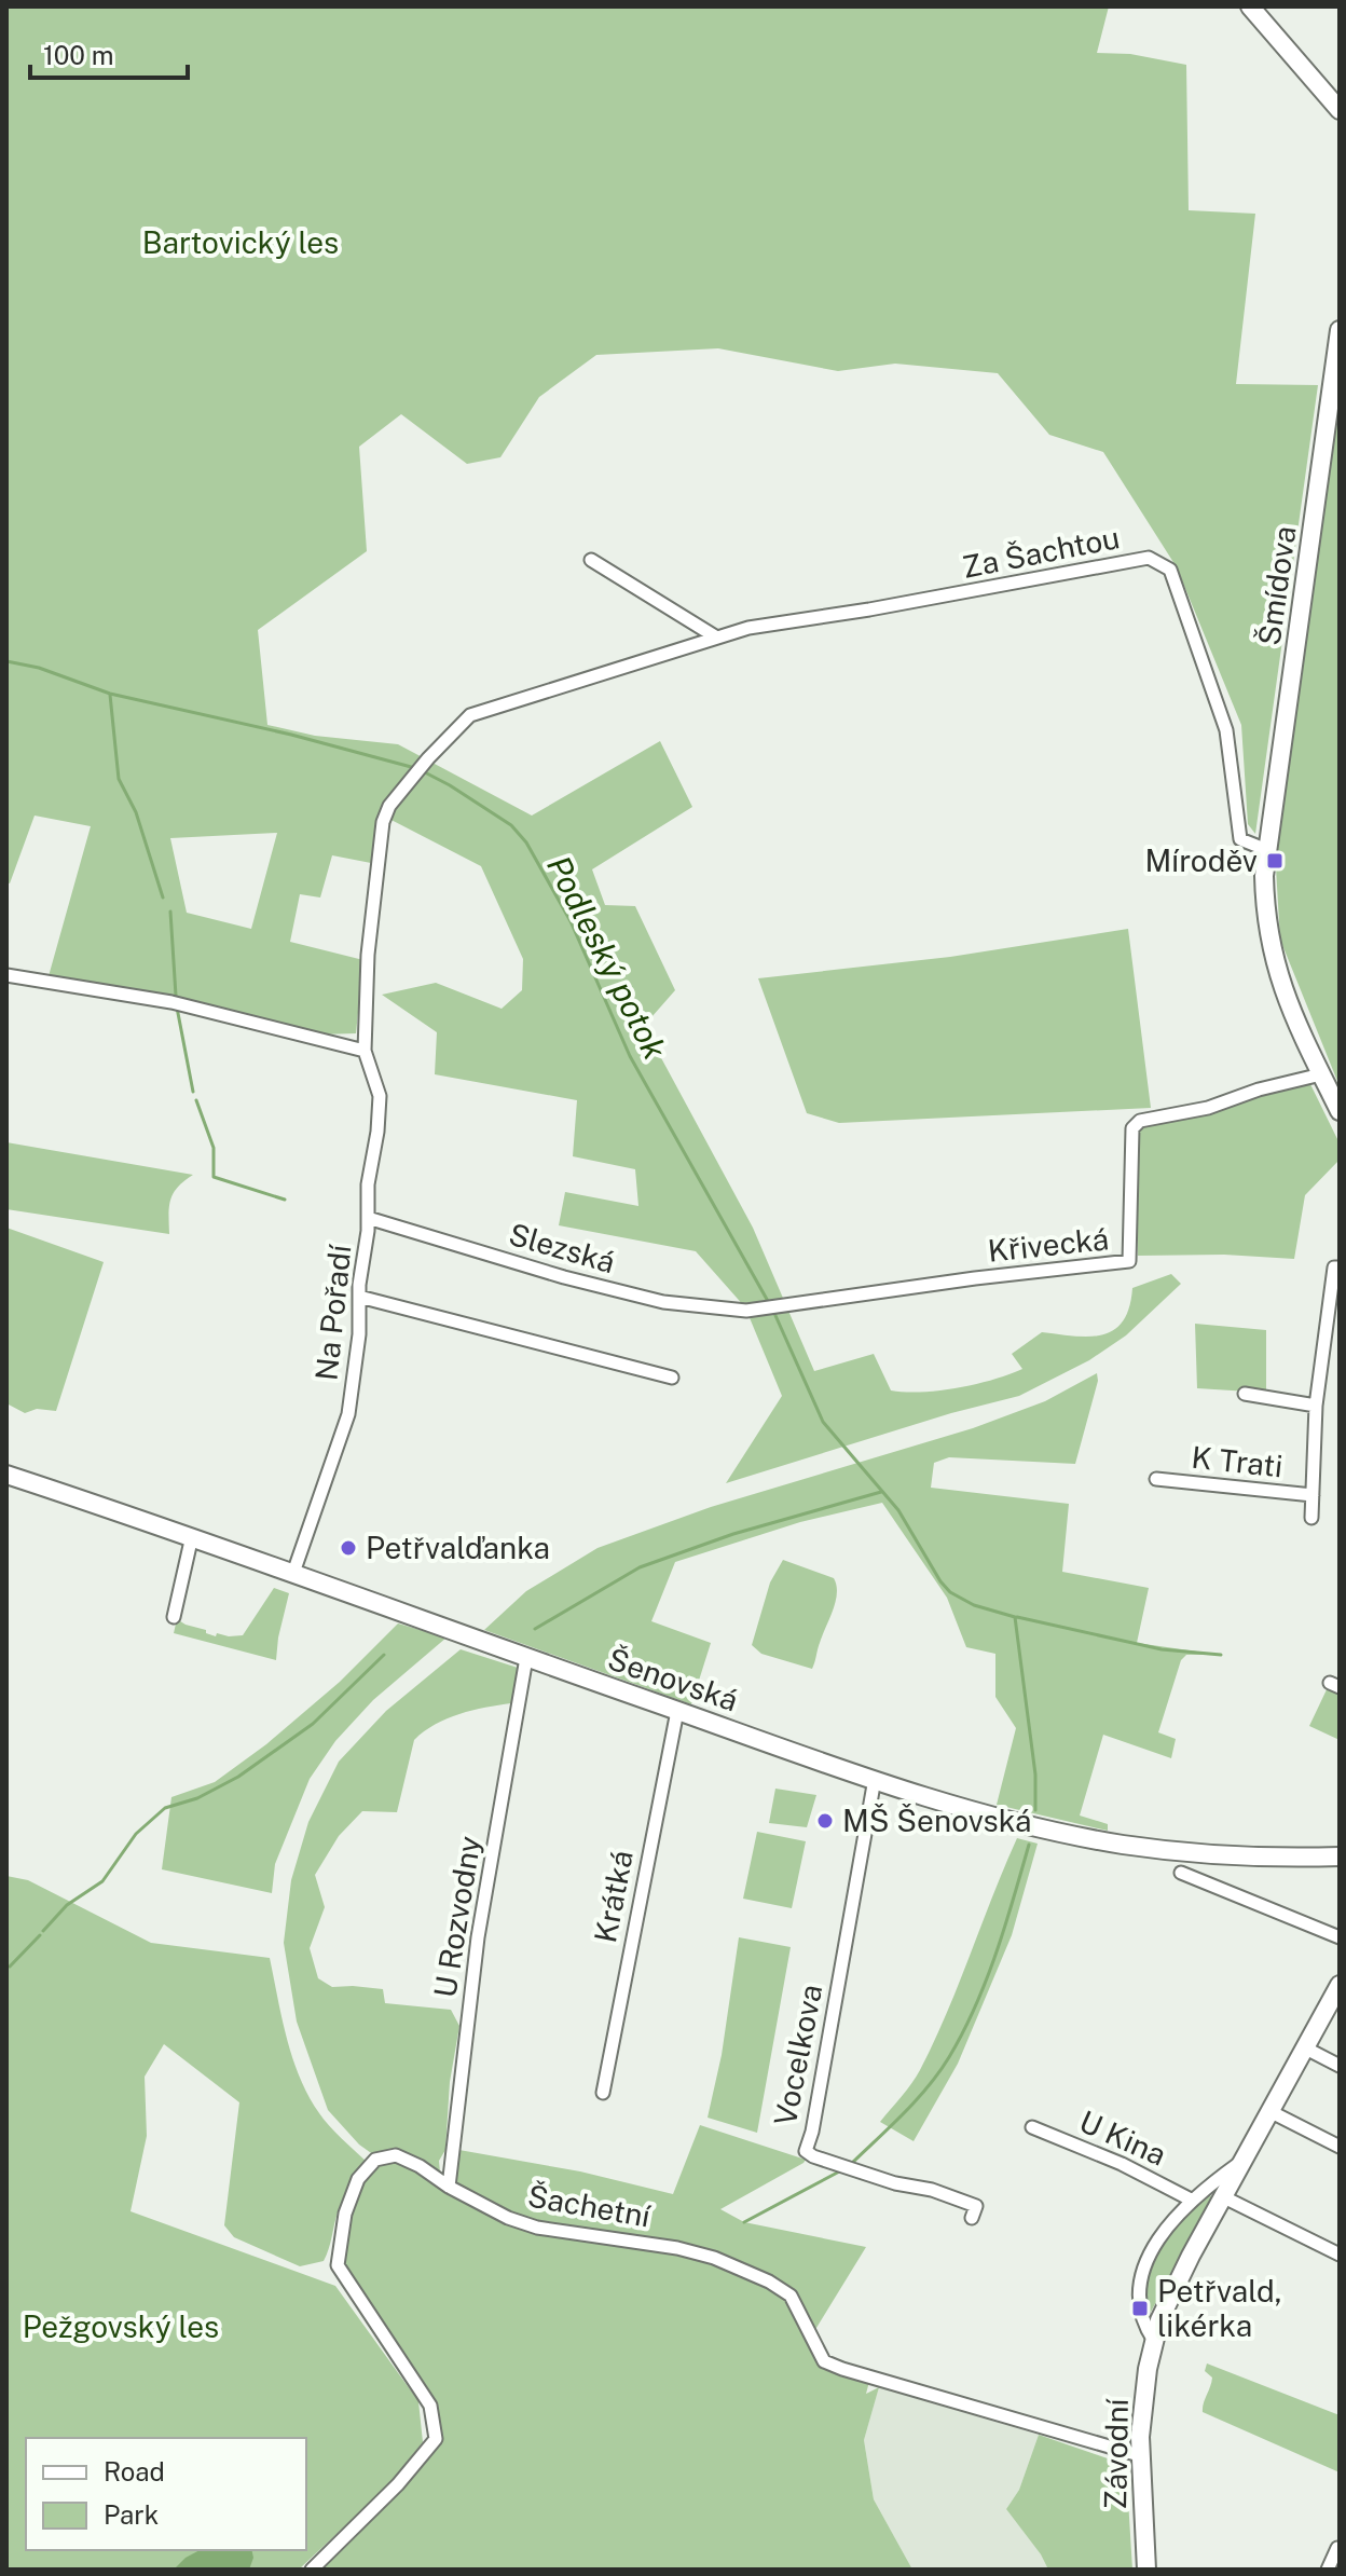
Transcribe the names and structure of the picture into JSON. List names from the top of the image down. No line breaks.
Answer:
{"streets":{"street":["Za Šachtou","Šmídova","Křivecká","Slezská","Na Pořadí","K Trati","Šenovská","Krátká","U Rozvodny","Vocelkova","U Kina","Šachetní","Závodní"]},"crossings":[["Za Šachtou","Šmídova"],["Za Šachtou","Na Pořadí"],["Šmídova","Křivecká"],["Křivecká","Slezská"],["Slezská","Na Pořadí"],["Na Pořadí","Šenovská"],["Šenovská","Krátká"],["Šenovská","U Rozvodny"],["Šenovská","Vocelkova"],["U Rozvodny","Šachetní"],["U Kina","Závodní"],["Šachetní","Závodní"]],"water":["Podleský potok"],"parks":["Bartovický les","Pežgovský les"],"places":{"transit":["Míroděv","Petřvald, likérka"],"other":["Petřvalďanka","MŠ Šenovská"]},"legend":["Road","Park"],"scale_bar":"100 m"}
